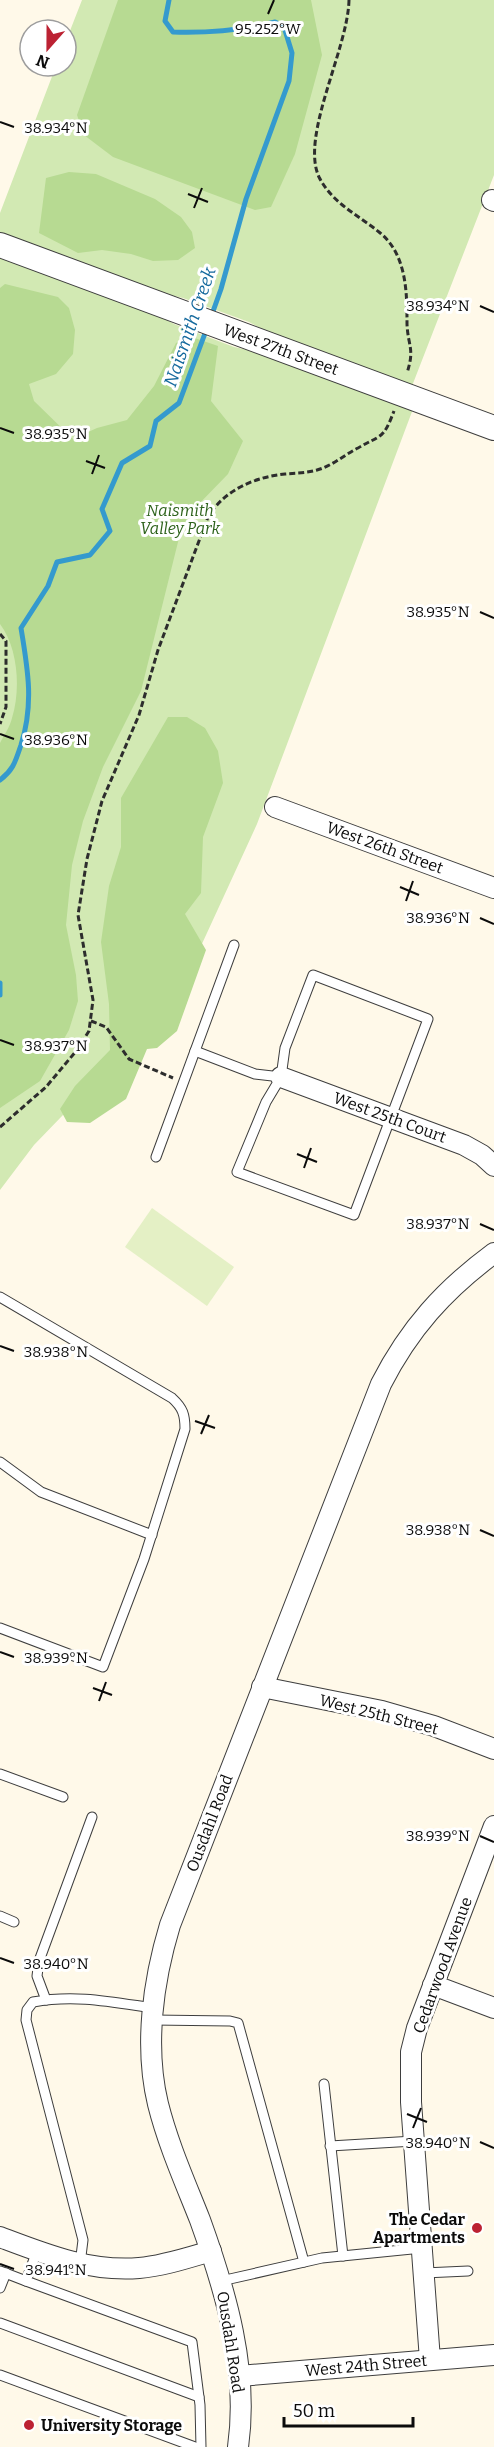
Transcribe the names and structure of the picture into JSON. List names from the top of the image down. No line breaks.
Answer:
{"streets":{"street":["West 27th Street","West 26th Street","West 25th Court","West 25th Street","Ousdahl Road","Cedarwood Avenue","West 24th Street"]},"crossings":[["West 25th Street","Ousdahl Road"],["Ousdahl Road","West 24th Street"],["Cedarwood Avenue","West 24th Street"]],"water":["Naismith Creek"],"parks":["Naismith Valley Park"],"places":["The Cedar Apartments","University Storage"],"scale_bar":"50 m","north":"bottom","coordinates":["95.252°W","38.934°N","38.935°N","38.936°N","38.937°N","38.938°N","38.939°N","38.940°N","38.941°N"]}
